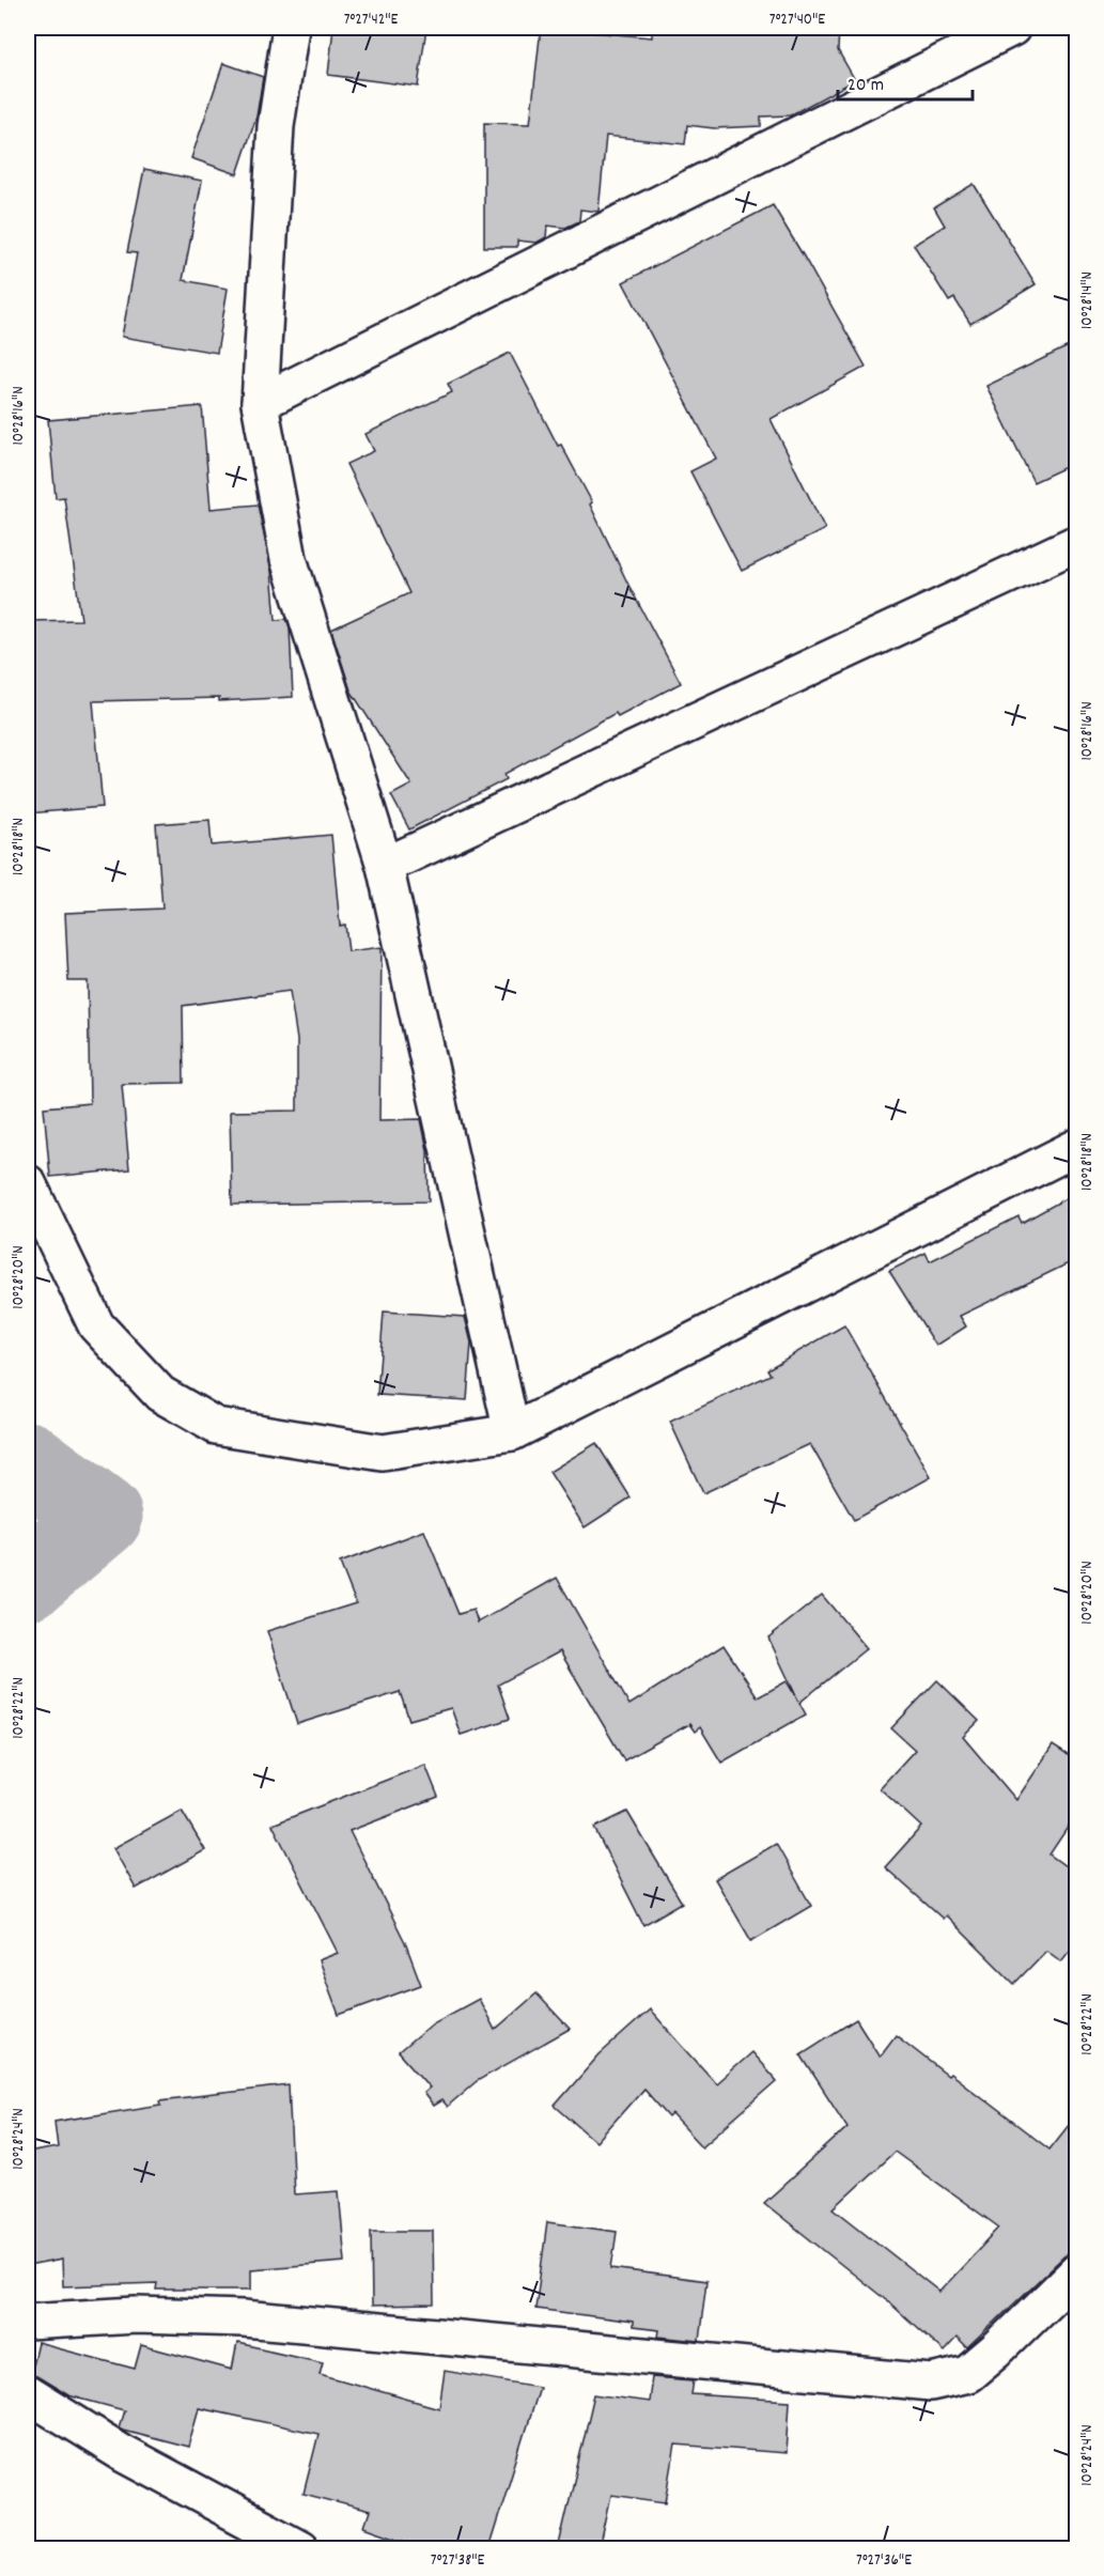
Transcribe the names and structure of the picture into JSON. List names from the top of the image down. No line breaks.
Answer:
{"scale_bar":"20 m","coordinates":["7°27'42\"E","7°27'40\"E","10°28'14\"N","10°28'16\"N","10°28'18\"N","10°28'20\"N","10°28'22\"N","10°28'24\"N","7°27'38\"E","7°27'36\"E"]}
